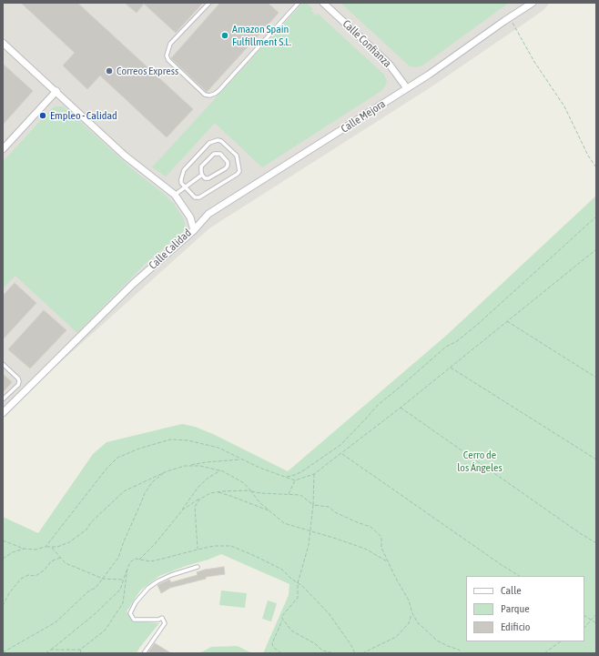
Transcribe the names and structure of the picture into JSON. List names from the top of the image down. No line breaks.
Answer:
{"streets":{"street":["Calle Confianza","Calle Mejora","Calle Calidad"]},"crossings":[["Calle Confianza","Calle Mejora"],["Calle Mejora","Calle Calidad"]],"parks":["Cerro de los Ángeles"],"places":["Amazon Spain Fulfillment S.L.","Correos Express","Empleo - Calidad"],"legend":["Calle","Parque","Edificio"]}
